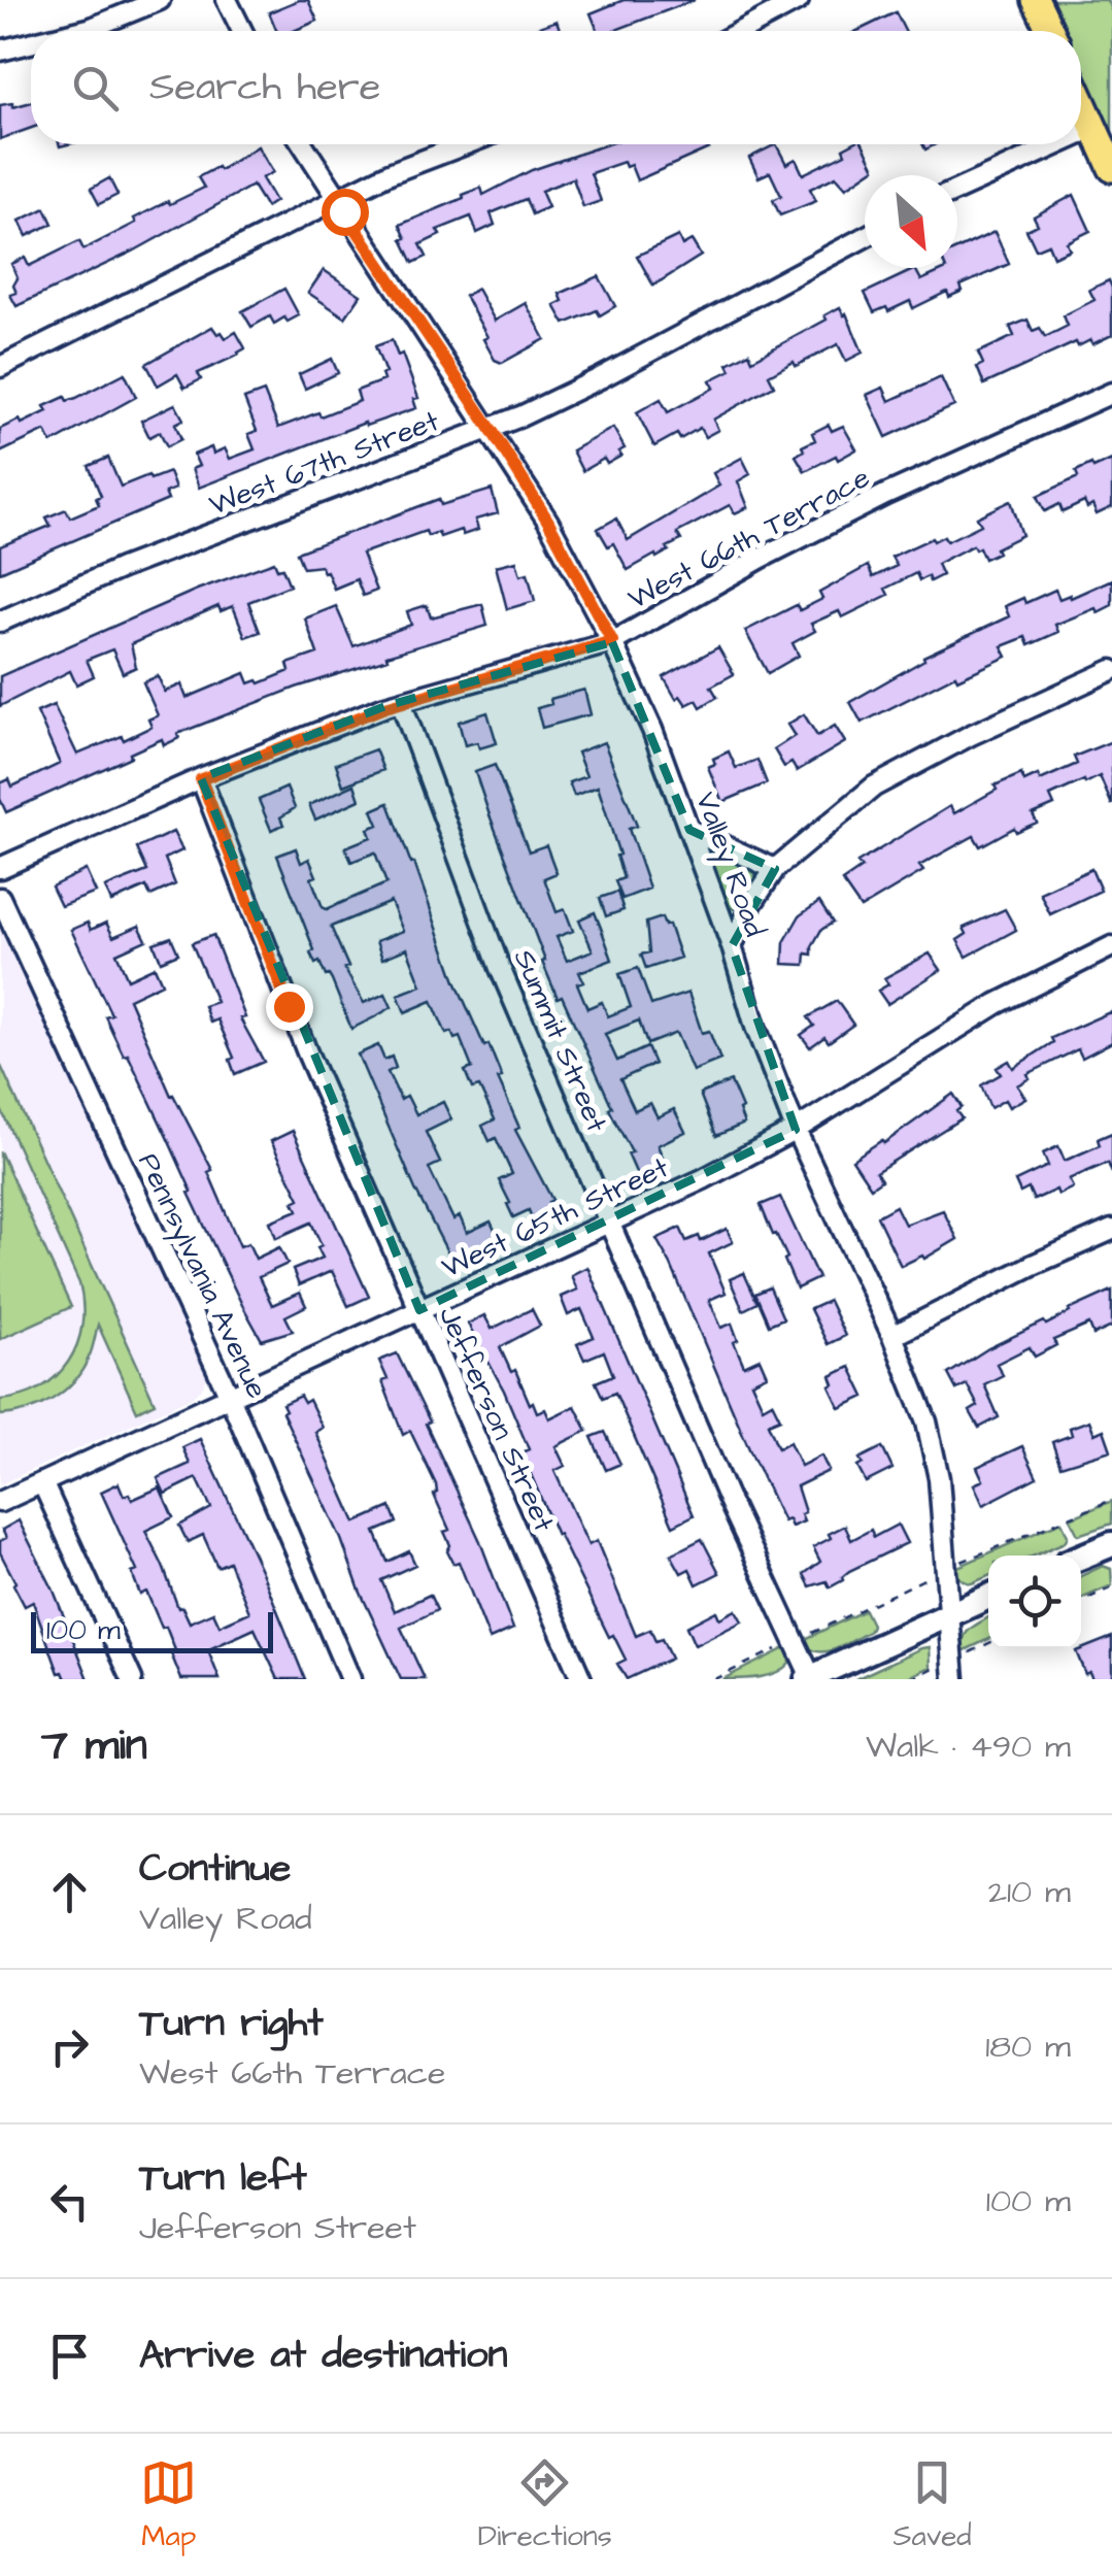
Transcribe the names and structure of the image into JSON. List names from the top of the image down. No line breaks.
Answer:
{"streets":{"street":["West 67th Street","West 66th Terrace","Valley Road","Summit Street","West 65th Street","Pennsylvania Avenue","Jefferson Street"]},"crossings":[["West 67th Street","Valley Road"],["West 66th Terrace","Valley Road"],["West 66th Terrace","Summit Street"],["West 66th Terrace","Jefferson Street"],["Valley Road","West 65th Street"],["Summit Street","West 65th Street"],["West 65th Street","Pennsylvania Avenue"],["West 65th Street","Jefferson Street"]],"scale_bar":"100 m","north":"bottom right","page":{"search":"Search here","scale":"100 m","heading":["7 min","Walk · 490 m"],"list":[["Continue","Valley Road","210 m"],["Turn right","West 66th Terrace","180 m"],["Turn left","Jefferson Street","100 m"],"Arrive at destination"],"nav":["Map","Directions","Saved"]}}
